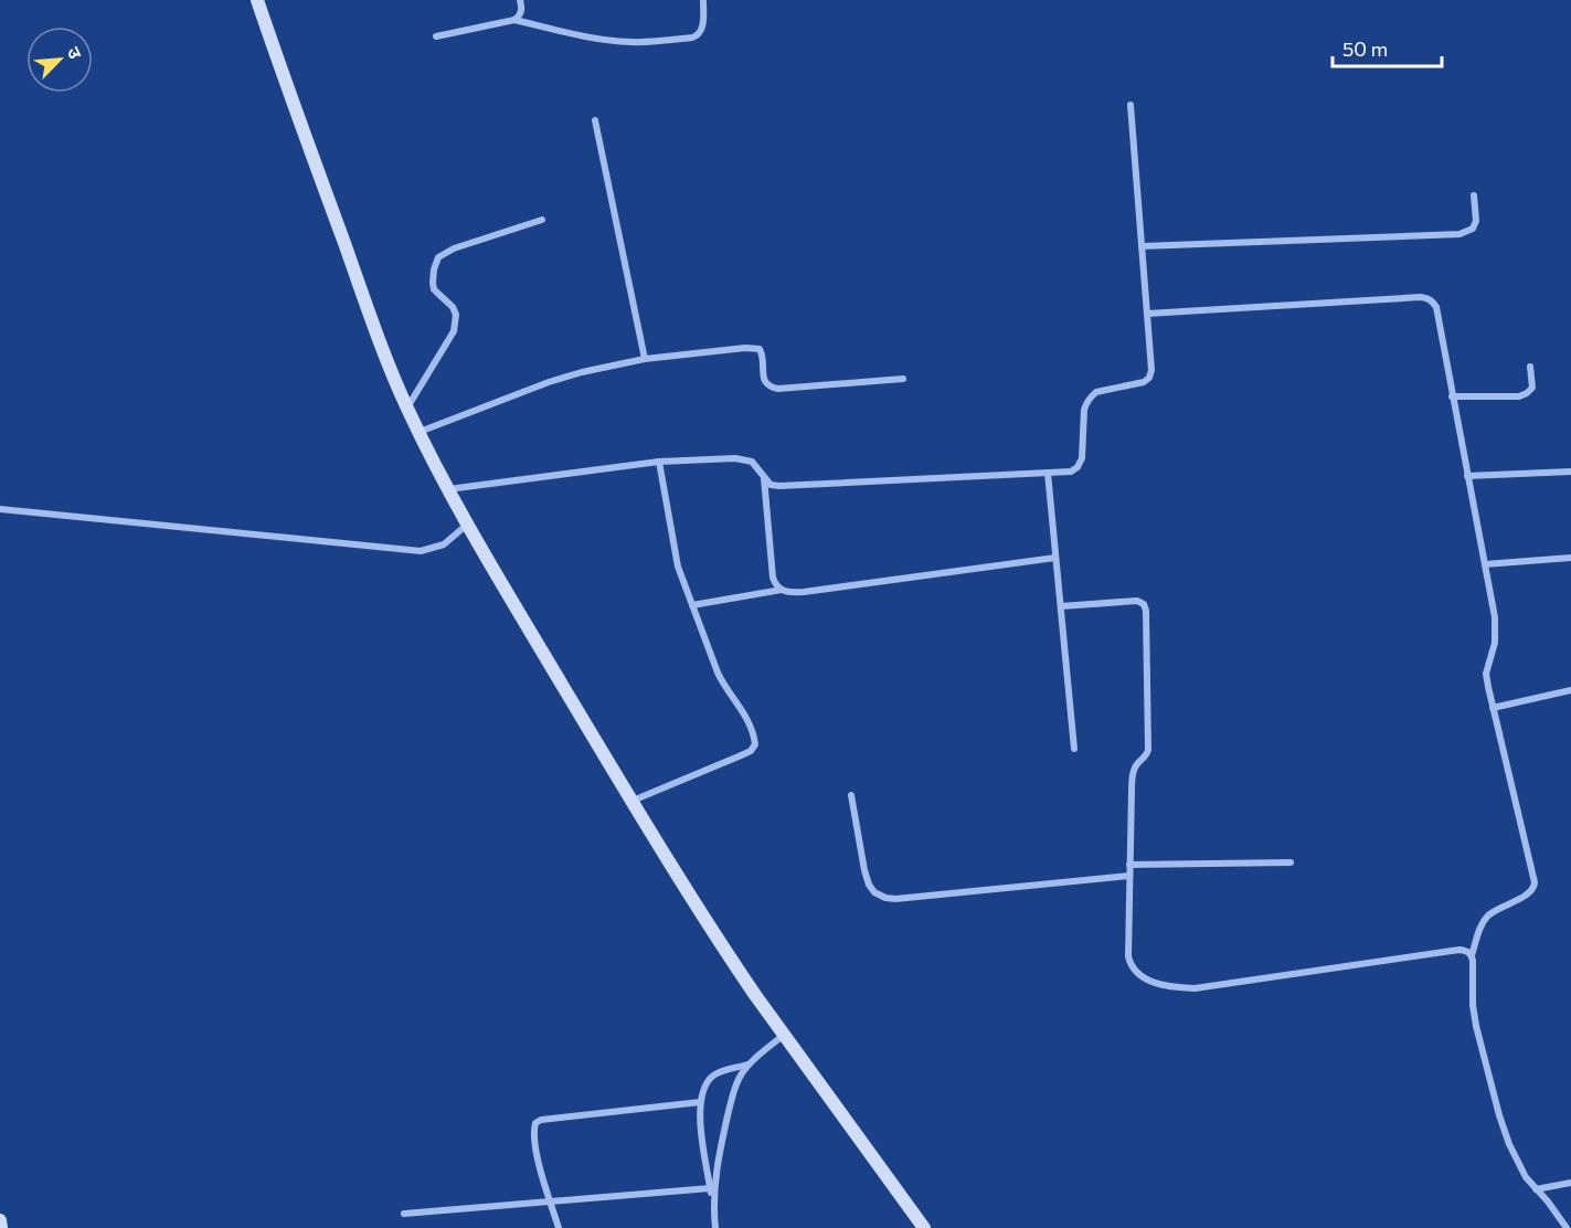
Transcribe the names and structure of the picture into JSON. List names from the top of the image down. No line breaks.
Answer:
{"scale_bar":"50 m","north":"top right"}
